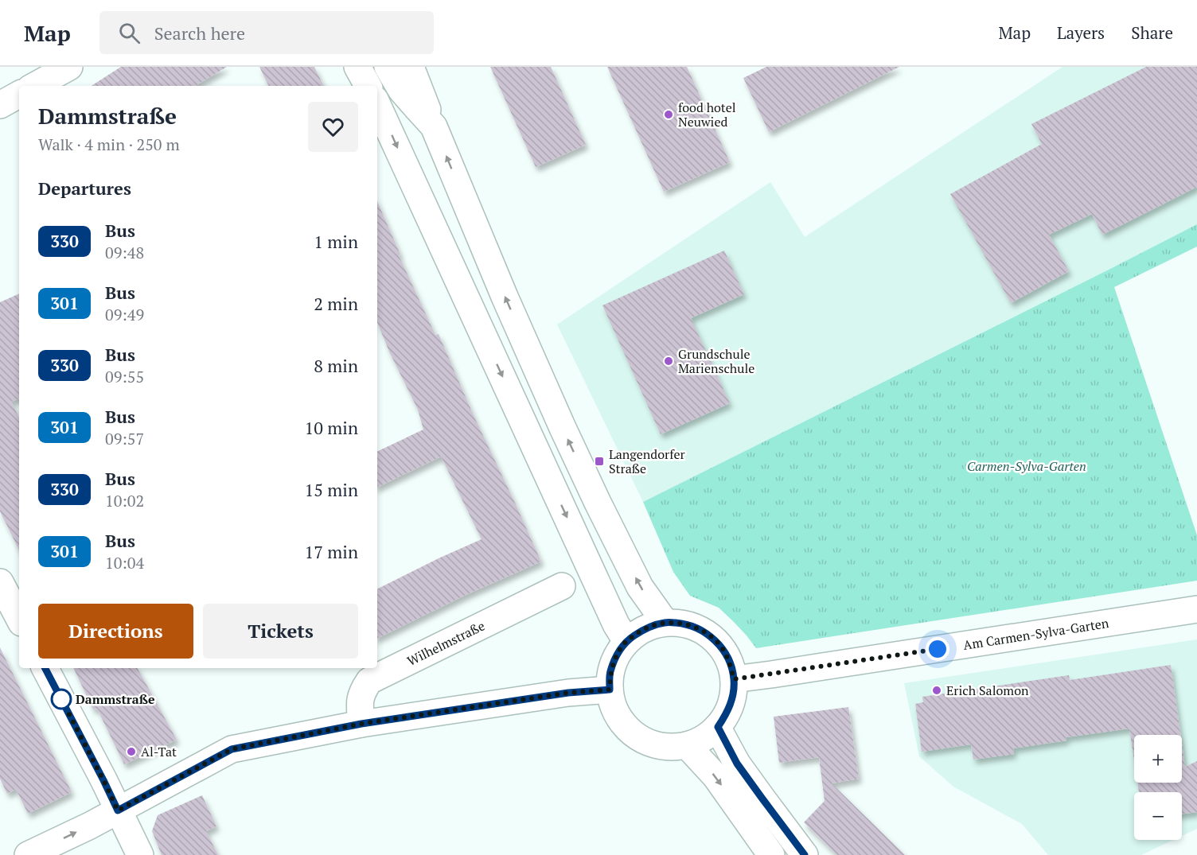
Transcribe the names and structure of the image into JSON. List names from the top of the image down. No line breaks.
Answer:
{"streets":{"street":["Am Carmen-Sylva-Garten","Wilhelmstraße"]},"parks":["Carmen-Sylva-Garten"],"places":{"other":["food hotel Neuwied","Grundschule Marienschule","Erich Salomon","Dammstraße","Al-Tat"],"transit":["Langendorfer Straße"]},"lines":["bus line 330"],"page":{"header":"Map","search":"Search here","nav":["Map","Layers","Share"],"heading":[["Dammstraße","Walk · 4 min · 250 m"],"Departures"],"list":[{"mark":"330","name":"Bus","note":"09:48","value":"1 min"},{"mark":"301","name":"Bus","note":"09:49","value":"2 min"},{"mark":"330","name":"Bus","note":"09:55","value":"8 min"},{"mark":"301","name":"Bus","note":"09:57","value":"10 min"},{"mark":"330","name":"Bus","note":"10:02","value":"15 min"},{"mark":"301","name":"Bus","note":"10:04","value":"17 min"}],"buttons":["Directions","Tickets"],"map_buttons":["+","−"]}}
